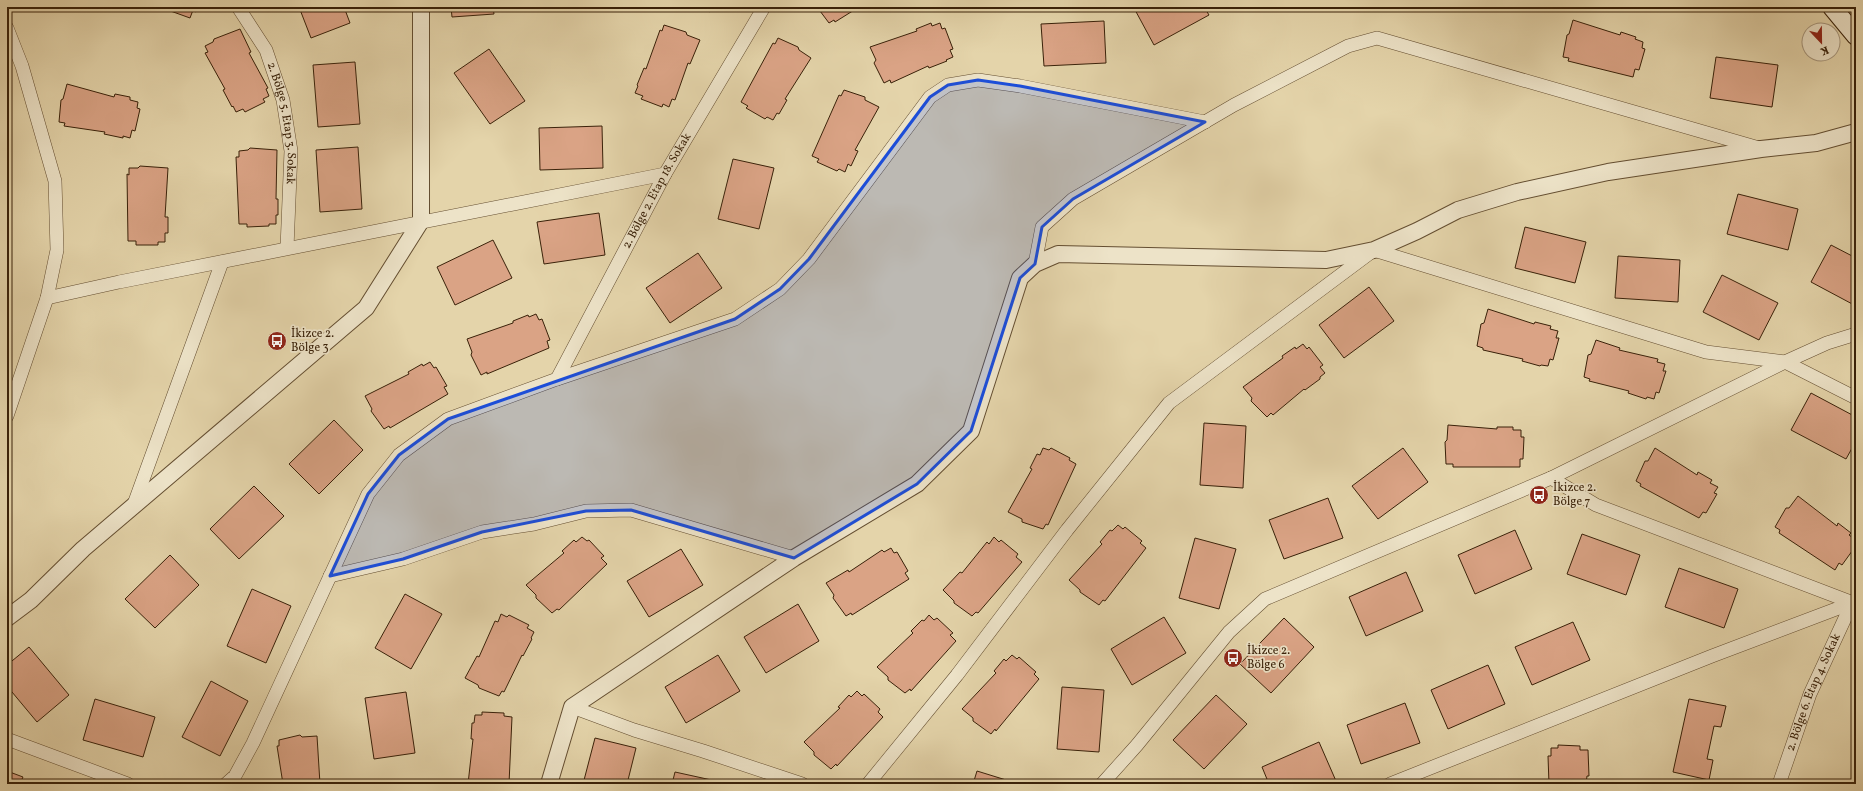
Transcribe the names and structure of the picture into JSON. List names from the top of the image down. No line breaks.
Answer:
{"streets":{"street":["2. Bölge 5. Etap 3. Sokak","2. Bölge 2. Etap 18. Sokak","2. Bölge 6. Etap 4. Sokak"]},"places":{"bus stop":["İkizce 2. Bölge 3","İkizce 2. Bölge 7","İkizce 2. Bölge 6"]},"north":"bottom"}
